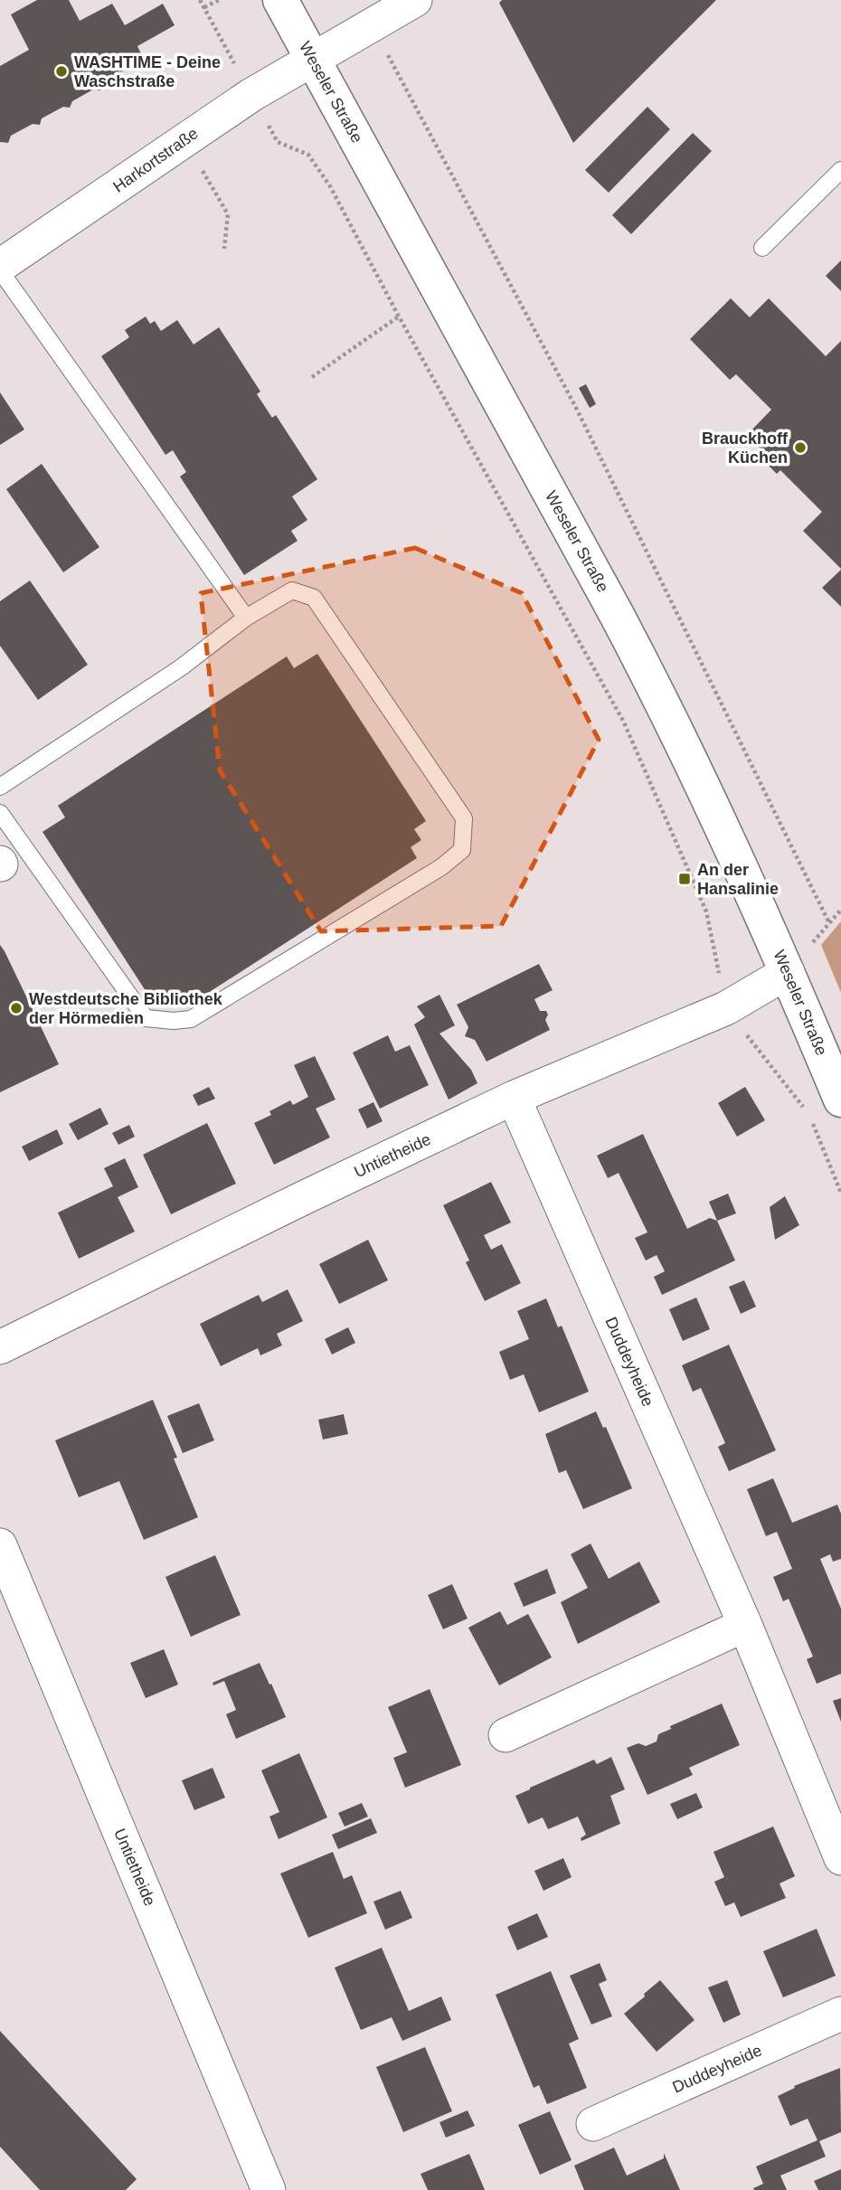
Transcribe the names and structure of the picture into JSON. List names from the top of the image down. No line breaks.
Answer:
{"streets":{"main road":["Weseler Straße"],"street":["Harkortstraße","Untietheide","Duddeyheide"]},"crossings":[["Weseler Straße","Harkortstraße"],["Weseler Straße","Untietheide"],["Untietheide","Duddeyheide"]],"places":{"other":["WASHTIME - Deine Waschstraße","Brauckhoff Küchen","Westdeutsche Bibliothek der Hörmedien"],"transit":["An der Hansalinie"]}}
